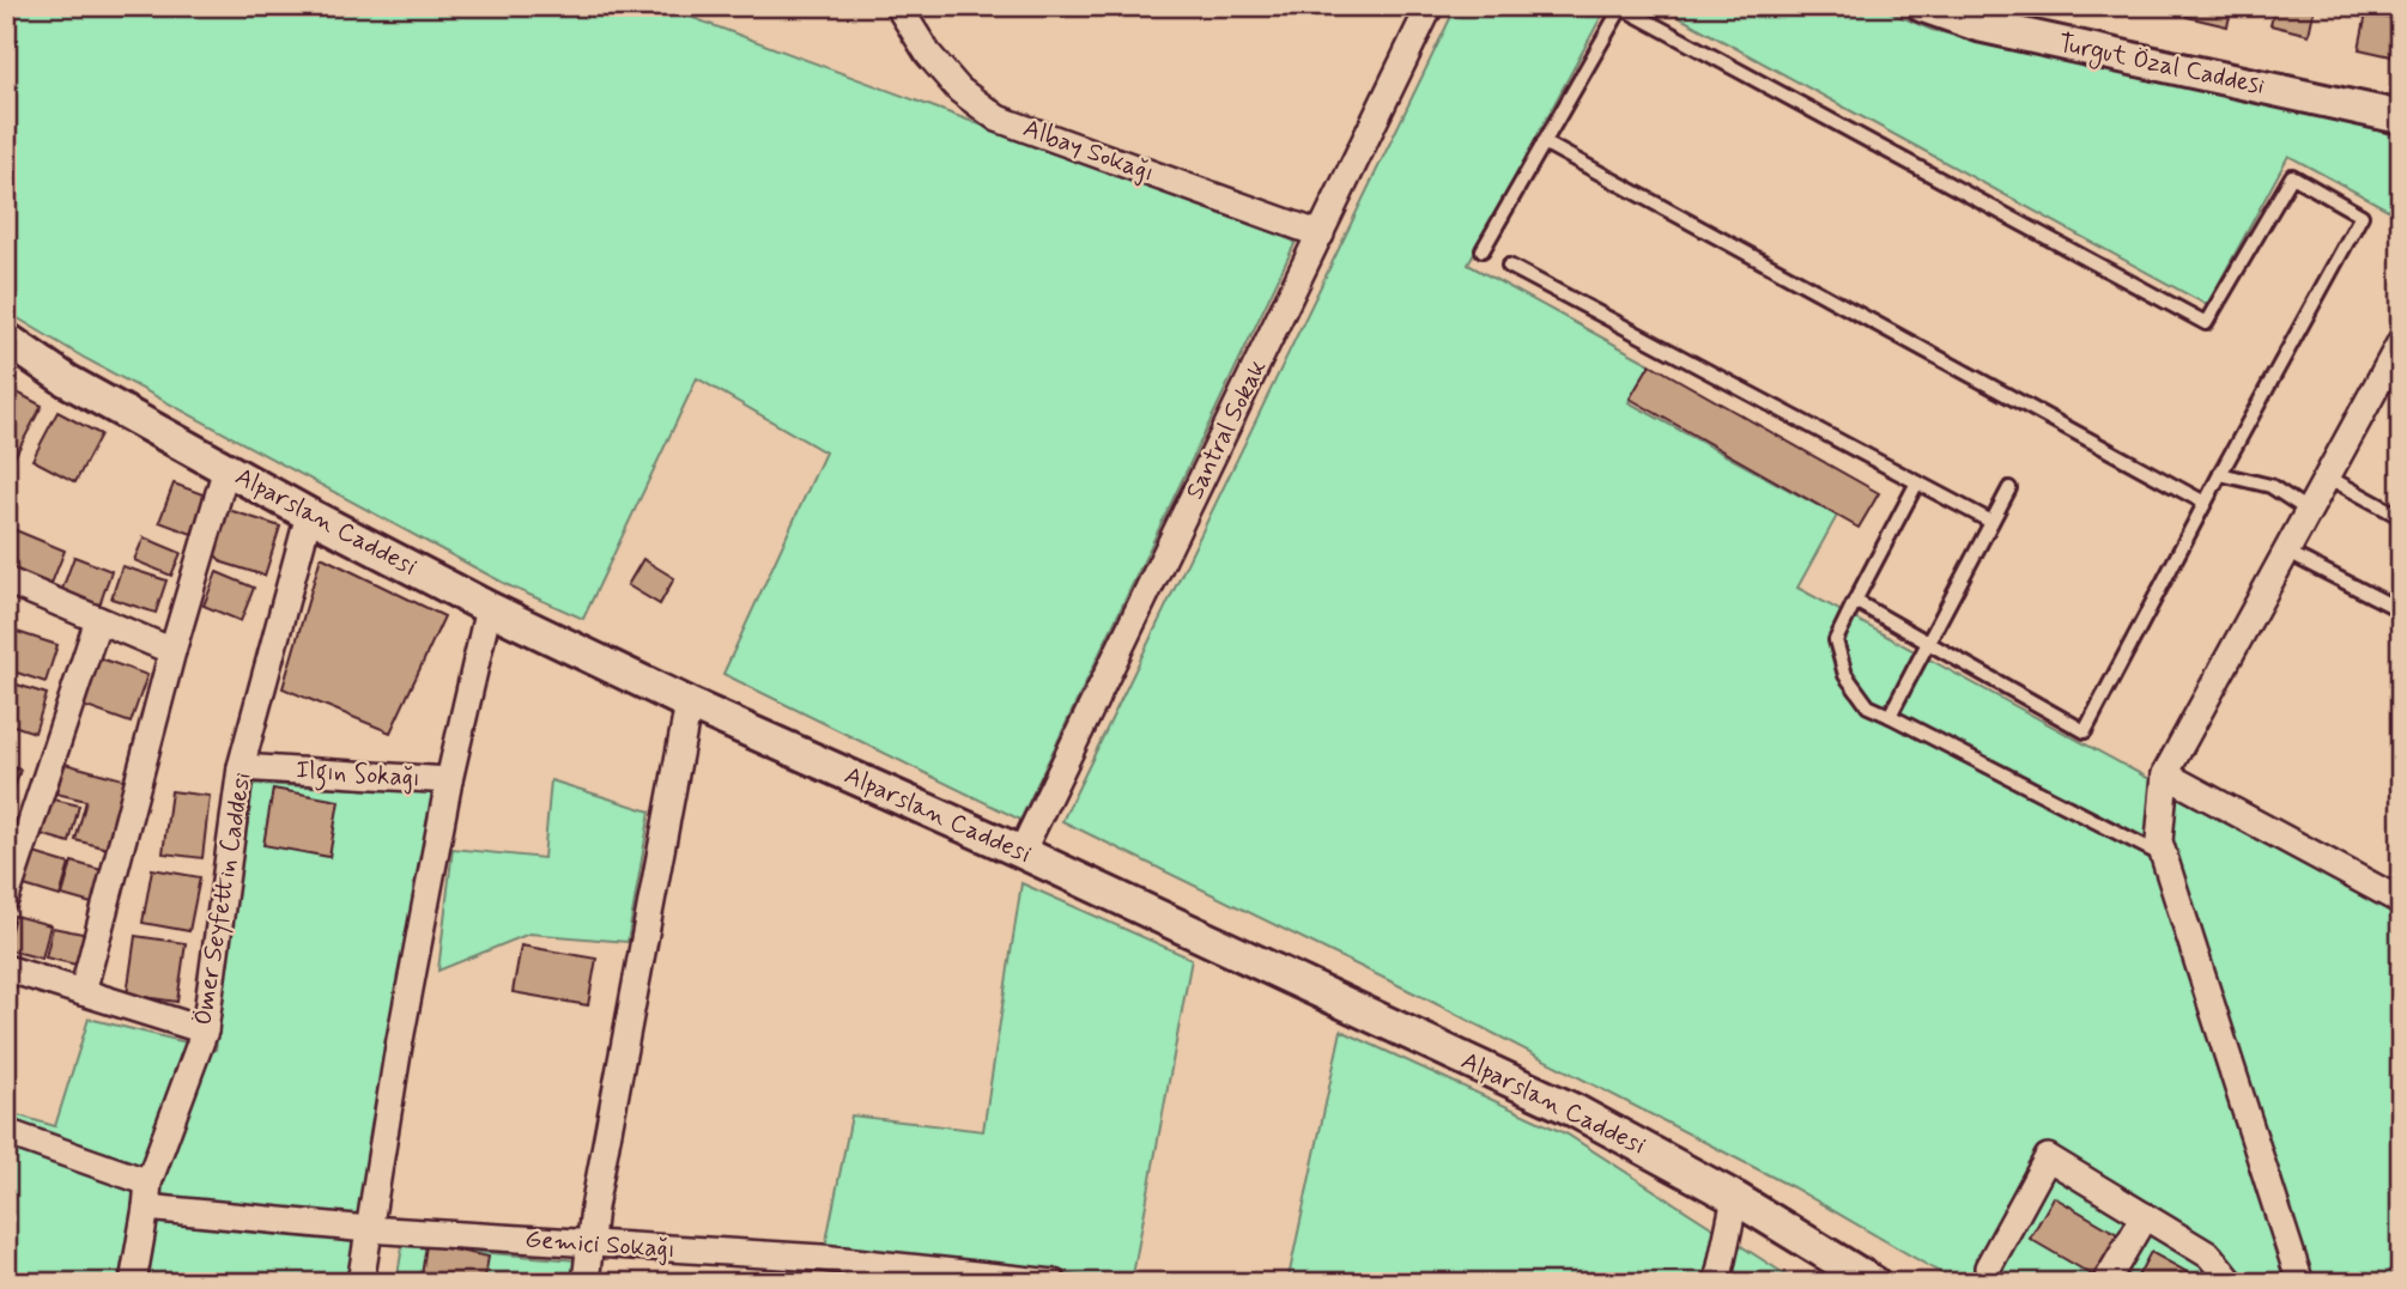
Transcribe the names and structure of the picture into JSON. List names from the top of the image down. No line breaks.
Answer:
{"streets":{"street":["Turgut Özal Caddesi","Albay Sokağı","Santral Sokak","Alparslan Caddesi","Ilgın Sokağı","Ömer Seyfettin Caddesi","Gemici Sokağı"]},"crossings":[["Albay Sokağı","Santral Sokak"],["Santral Sokak","Alparslan Caddesi"],["Alparslan Caddesi","Ilgın Sokağı"],["Alparslan Caddesi","Ömer Seyfettin Caddesi"],["Ilgın Sokağı","Ömer Seyfettin Caddesi"],["Ömer Seyfettin Caddesi","Gemici Sokağı"]]}
